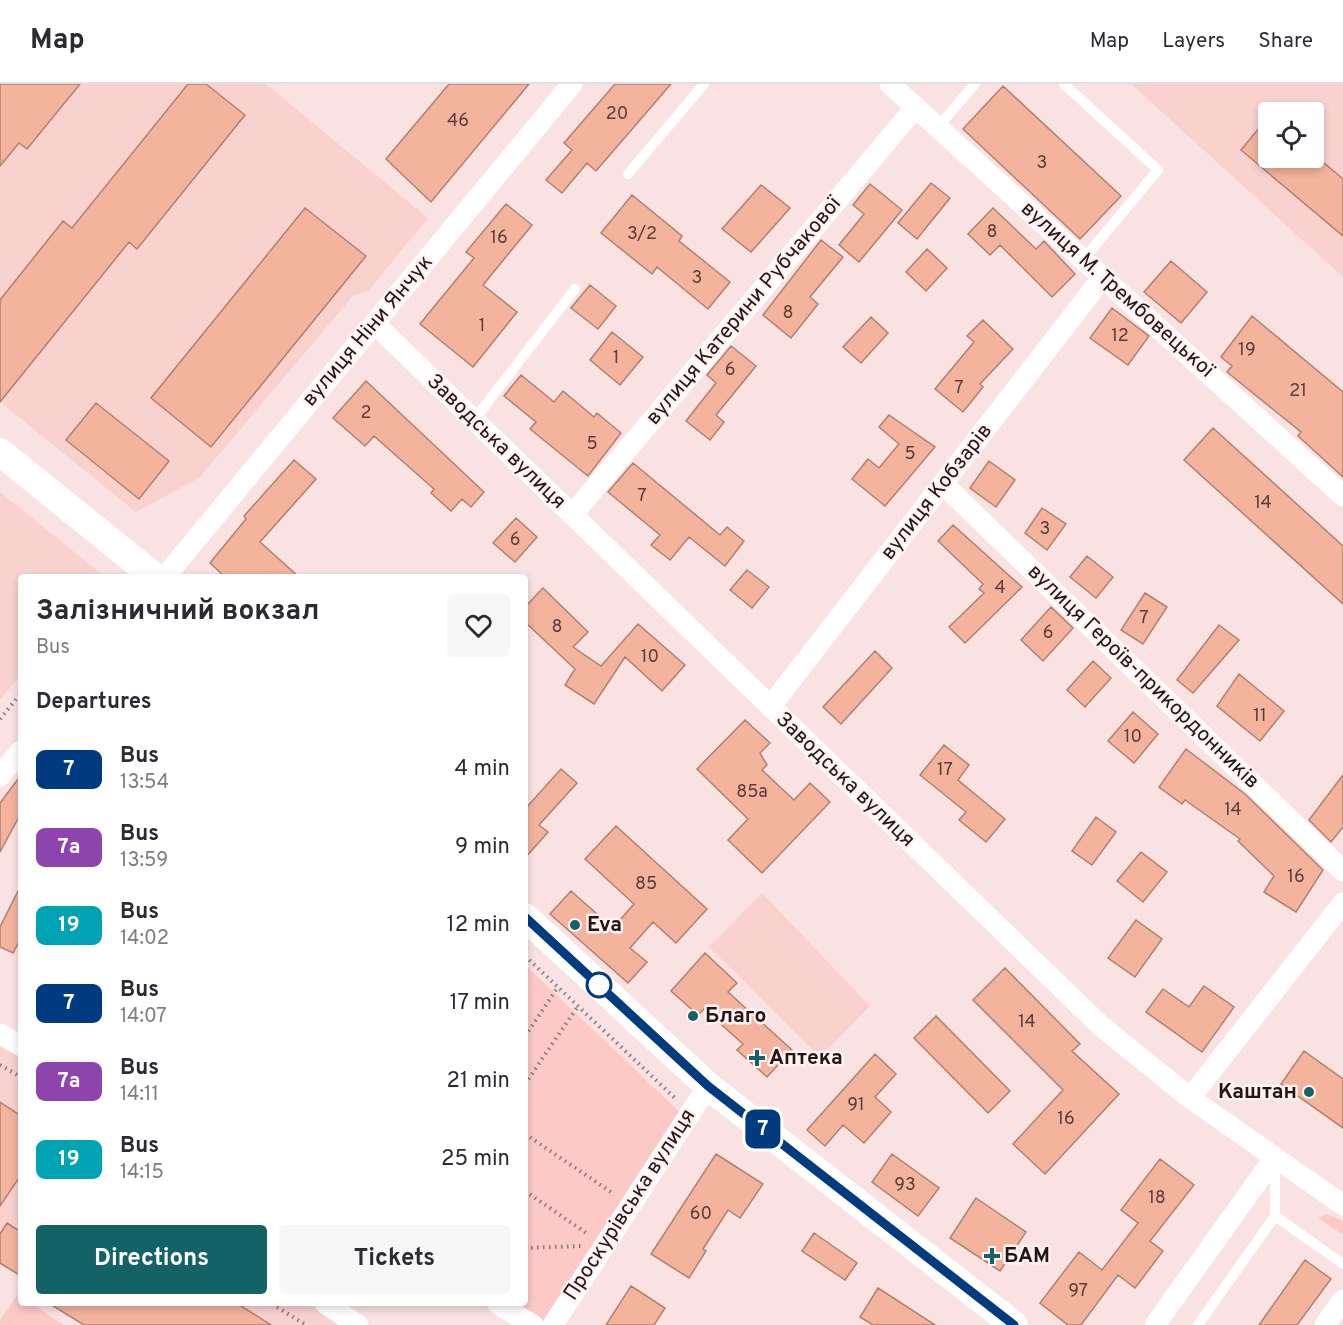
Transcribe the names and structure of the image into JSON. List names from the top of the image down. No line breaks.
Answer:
{"streets":{"street":["вулиця М. Трембовецької","вулиця Катерини Рубчакової","вулиця Ніни Янчук","Заводська вулиця","вулиця Кобзарів","вулиця Героїв-прикордонників","Проскурівська вулиця"]},"crossings":[["вулиця М. Трембовецької","вулиця Катерини Рубчакової"],["вулиця М. Трембовецької","вулиця Кобзарів"],["вулиця Катерини Рубчакової","Заводська вулиця"],["вулиця Ніни Янчук","Заводська вулиця"],["Заводська вулиця","вулиця Кобзарів"],["вулиця Кобзарів","вулиця Героїв-прикордонників"]],"places":{"other":["Eva","Благо","Каштан"],"health":["Аптека","БАМ"]},"lines":["bus line 7"],"house_numbers":["20","46","3","8","3/2","16","3","8","1","12","19","1","6","7","21","2","5","5","7","14","3","6","4","7","8","6","10","11","10","17","85а","14","16","85","14","91","16","93","18","60","97"],"page":{"header":"Map","nav":["Map","Layers","Share"],"on_map":"7","heading":[["Залізничний вокзал","Bus"],"Departures"],"list":[{"mark":"7","name":"Bus","note":"13:54","value":"4 min"},{"mark":"7а","name":"Bus","note":"13:59","value":"9 min"},{"mark":"19","name":"Bus","note":"14:02","value":"12 min"},{"mark":"7","name":"Bus","note":"14:07","value":"17 min"},{"mark":"7а","name":"Bus","note":"14:11","value":"21 min"},{"mark":"19","name":"Bus","note":"14:15","value":"25 min"}],"buttons":["Directions","Tickets"]}}
